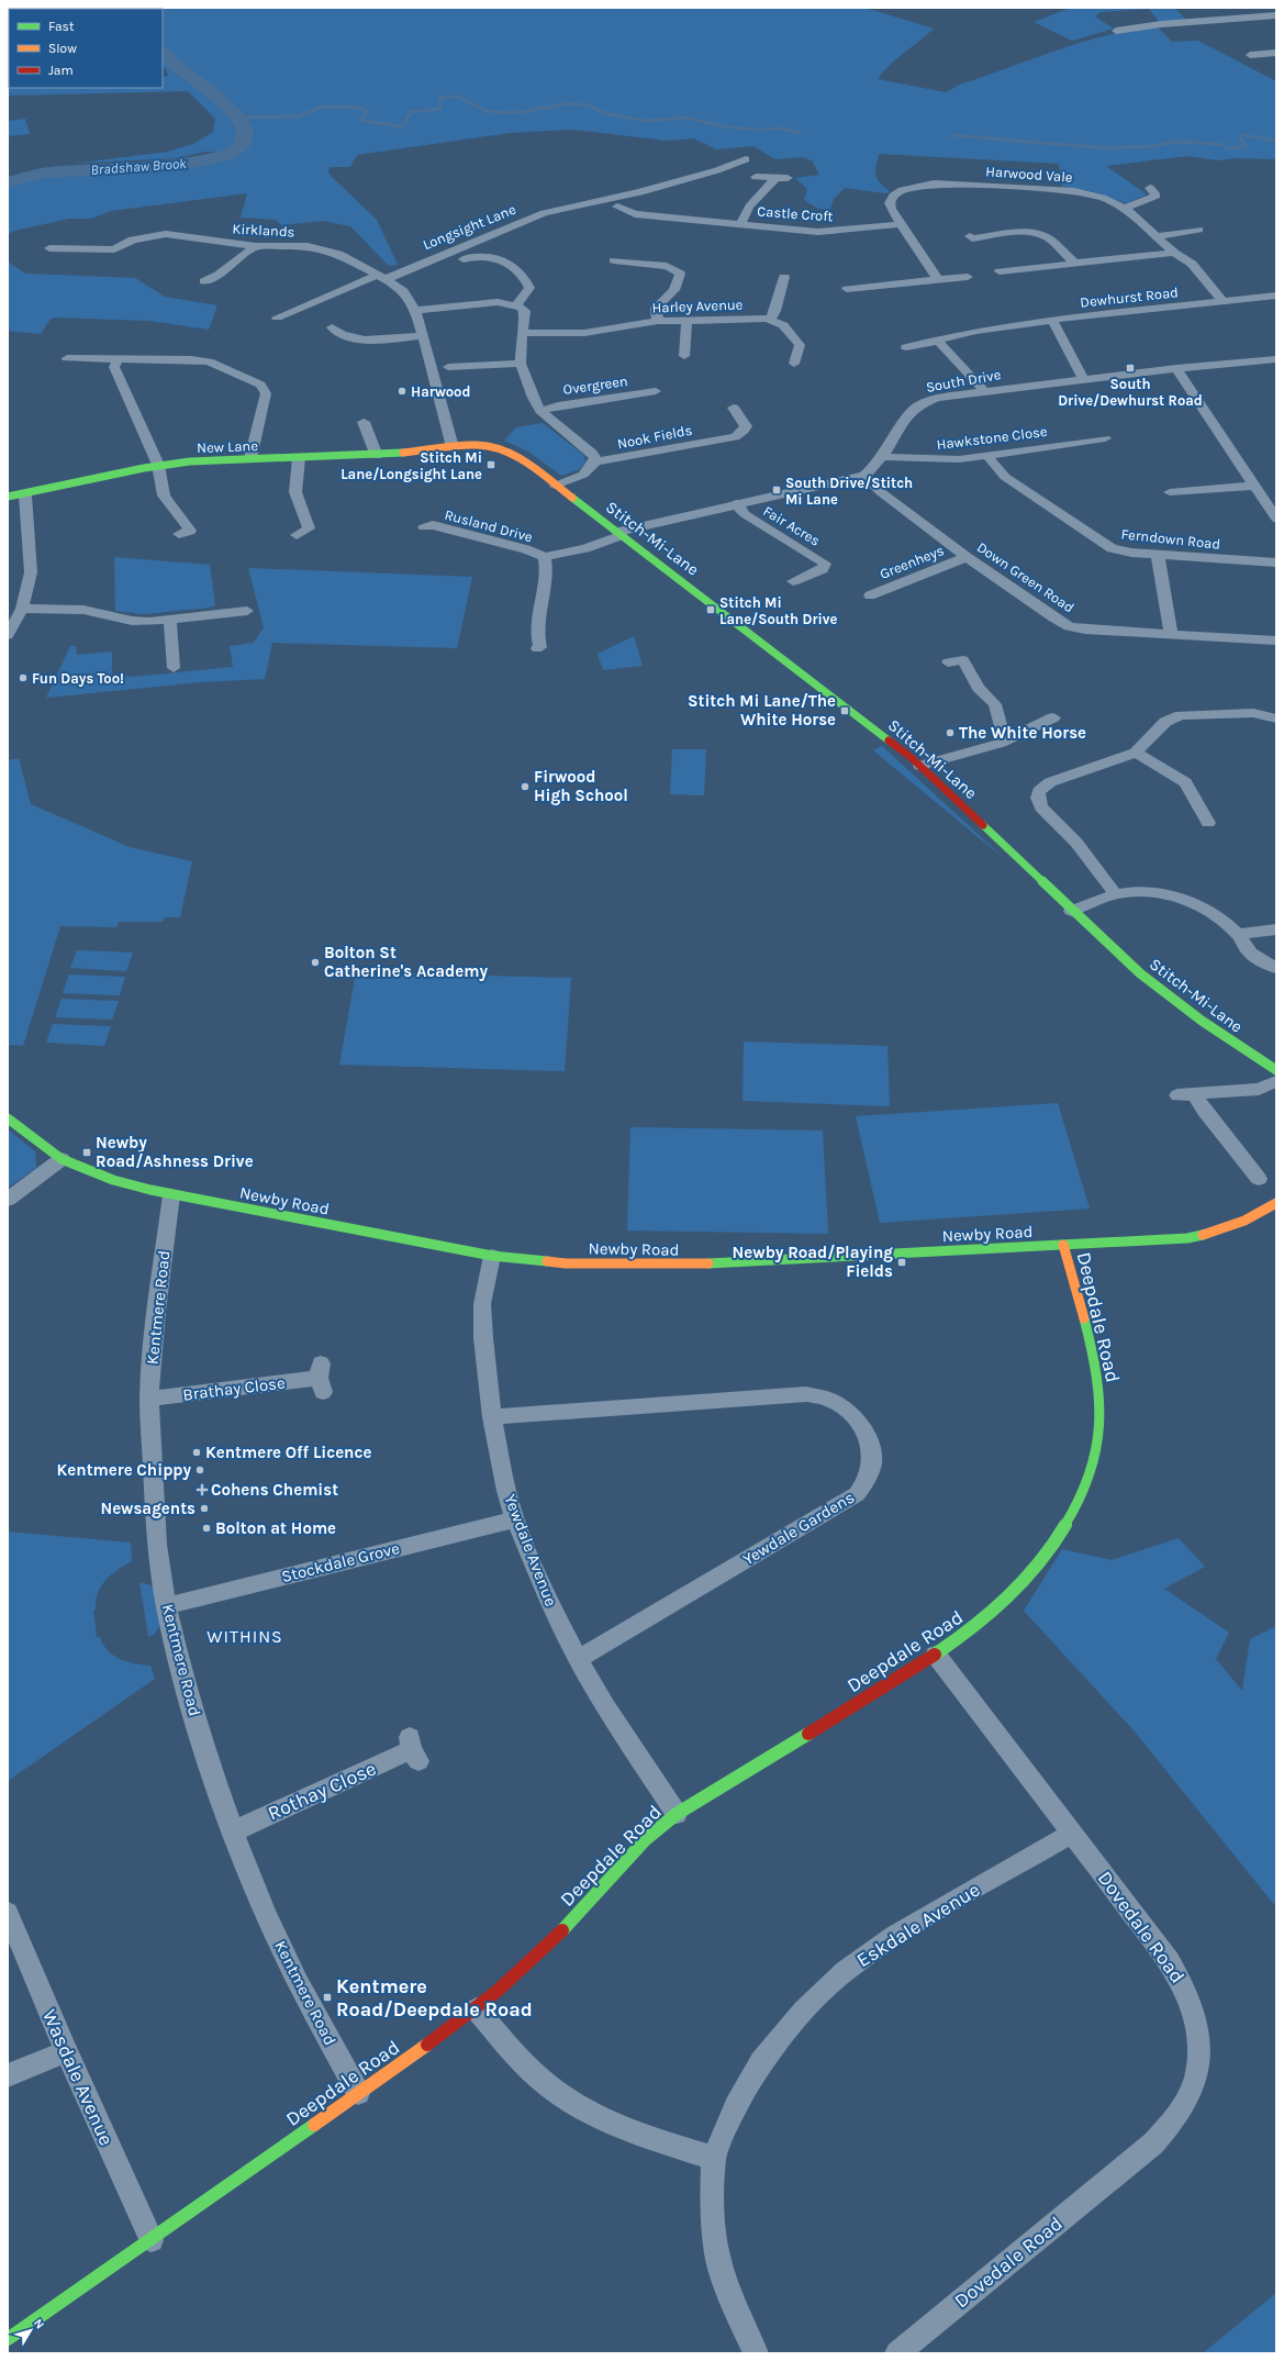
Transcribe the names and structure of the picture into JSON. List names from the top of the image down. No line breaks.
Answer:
{"streets":{"street":["Harwood Vale","Castle Croft","Longsight Lane","Kirklands","Dewhurst Road","Harley Avenue","South Drive","Overgreen","Nook Fields","Hawkstone Close","New Lane","Rusland Drive","Fair Acres","Stitch-Mi-Lane","Ferndown Road","Greenheys","Down Green Road","Newby Road","Kentmere Road","Deepdale Road","Brathay Close","Yewdale Gardens","Yewdale Avenue","Stockdale Grove","Rothay Close","Eskdale Avenue","Dovedale Road","Wasdale Avenue"]},"crossings":[["Harwood Vale","Castle Croft"],["Harwood Vale","Dewhurst Road"],["Longsight Lane","Kirklands"],["South Drive","Hawkstone Close"],["South Drive","Down Green Road"],["Hawkstone Close","Ferndown Road"],["New Lane","Stitch-Mi-Lane"],["Rusland Drive","Stitch-Mi-Lane"],["Greenheys","Down Green Road"],["Newby Road","Kentmere Road"],["Newby Road","Deepdale Road"],["Newby Road","Yewdale Avenue"],["Kentmere Road","Deepdale Road"],["Kentmere Road","Brathay Close"],["Kentmere Road","Stockdale Grove"],["Kentmere Road","Rothay Close"],["Deepdale Road","Yewdale Avenue"],["Deepdale Road","Dovedale Road"],["Deepdale Road","Wasdale Avenue"],["Yewdale Gardens","Yewdale Avenue"],["Yewdale Avenue","Stockdale Grove"],["Eskdale Avenue","Dovedale Road"]],"districts":["WITHINS"],"water":["Bradshaw Brook"],"places":{"transit":["South Drive/Dewhurst Road","Stitch Mi Lane/Longsight Lane","South Drive/Stitch Mi Lane","Stitch Mi Lane/South Drive","Stitch Mi Lane/The White Horse","Newby Road/Ashness Drive","Newby Road/Playing Fields","Kentmere Road/Deepdale Road"],"other":["Harwood","Fun Days Too!","The White Horse","Firwood High School","Bolton St Catherine's Academy","Kentmere Off Licence","Kentmere Chippy","Newsagents","Bolton at Home"],"health":["Cohens Chemist"]},"legend":["Fast","Slow","Jam"],"north":"top right"}
